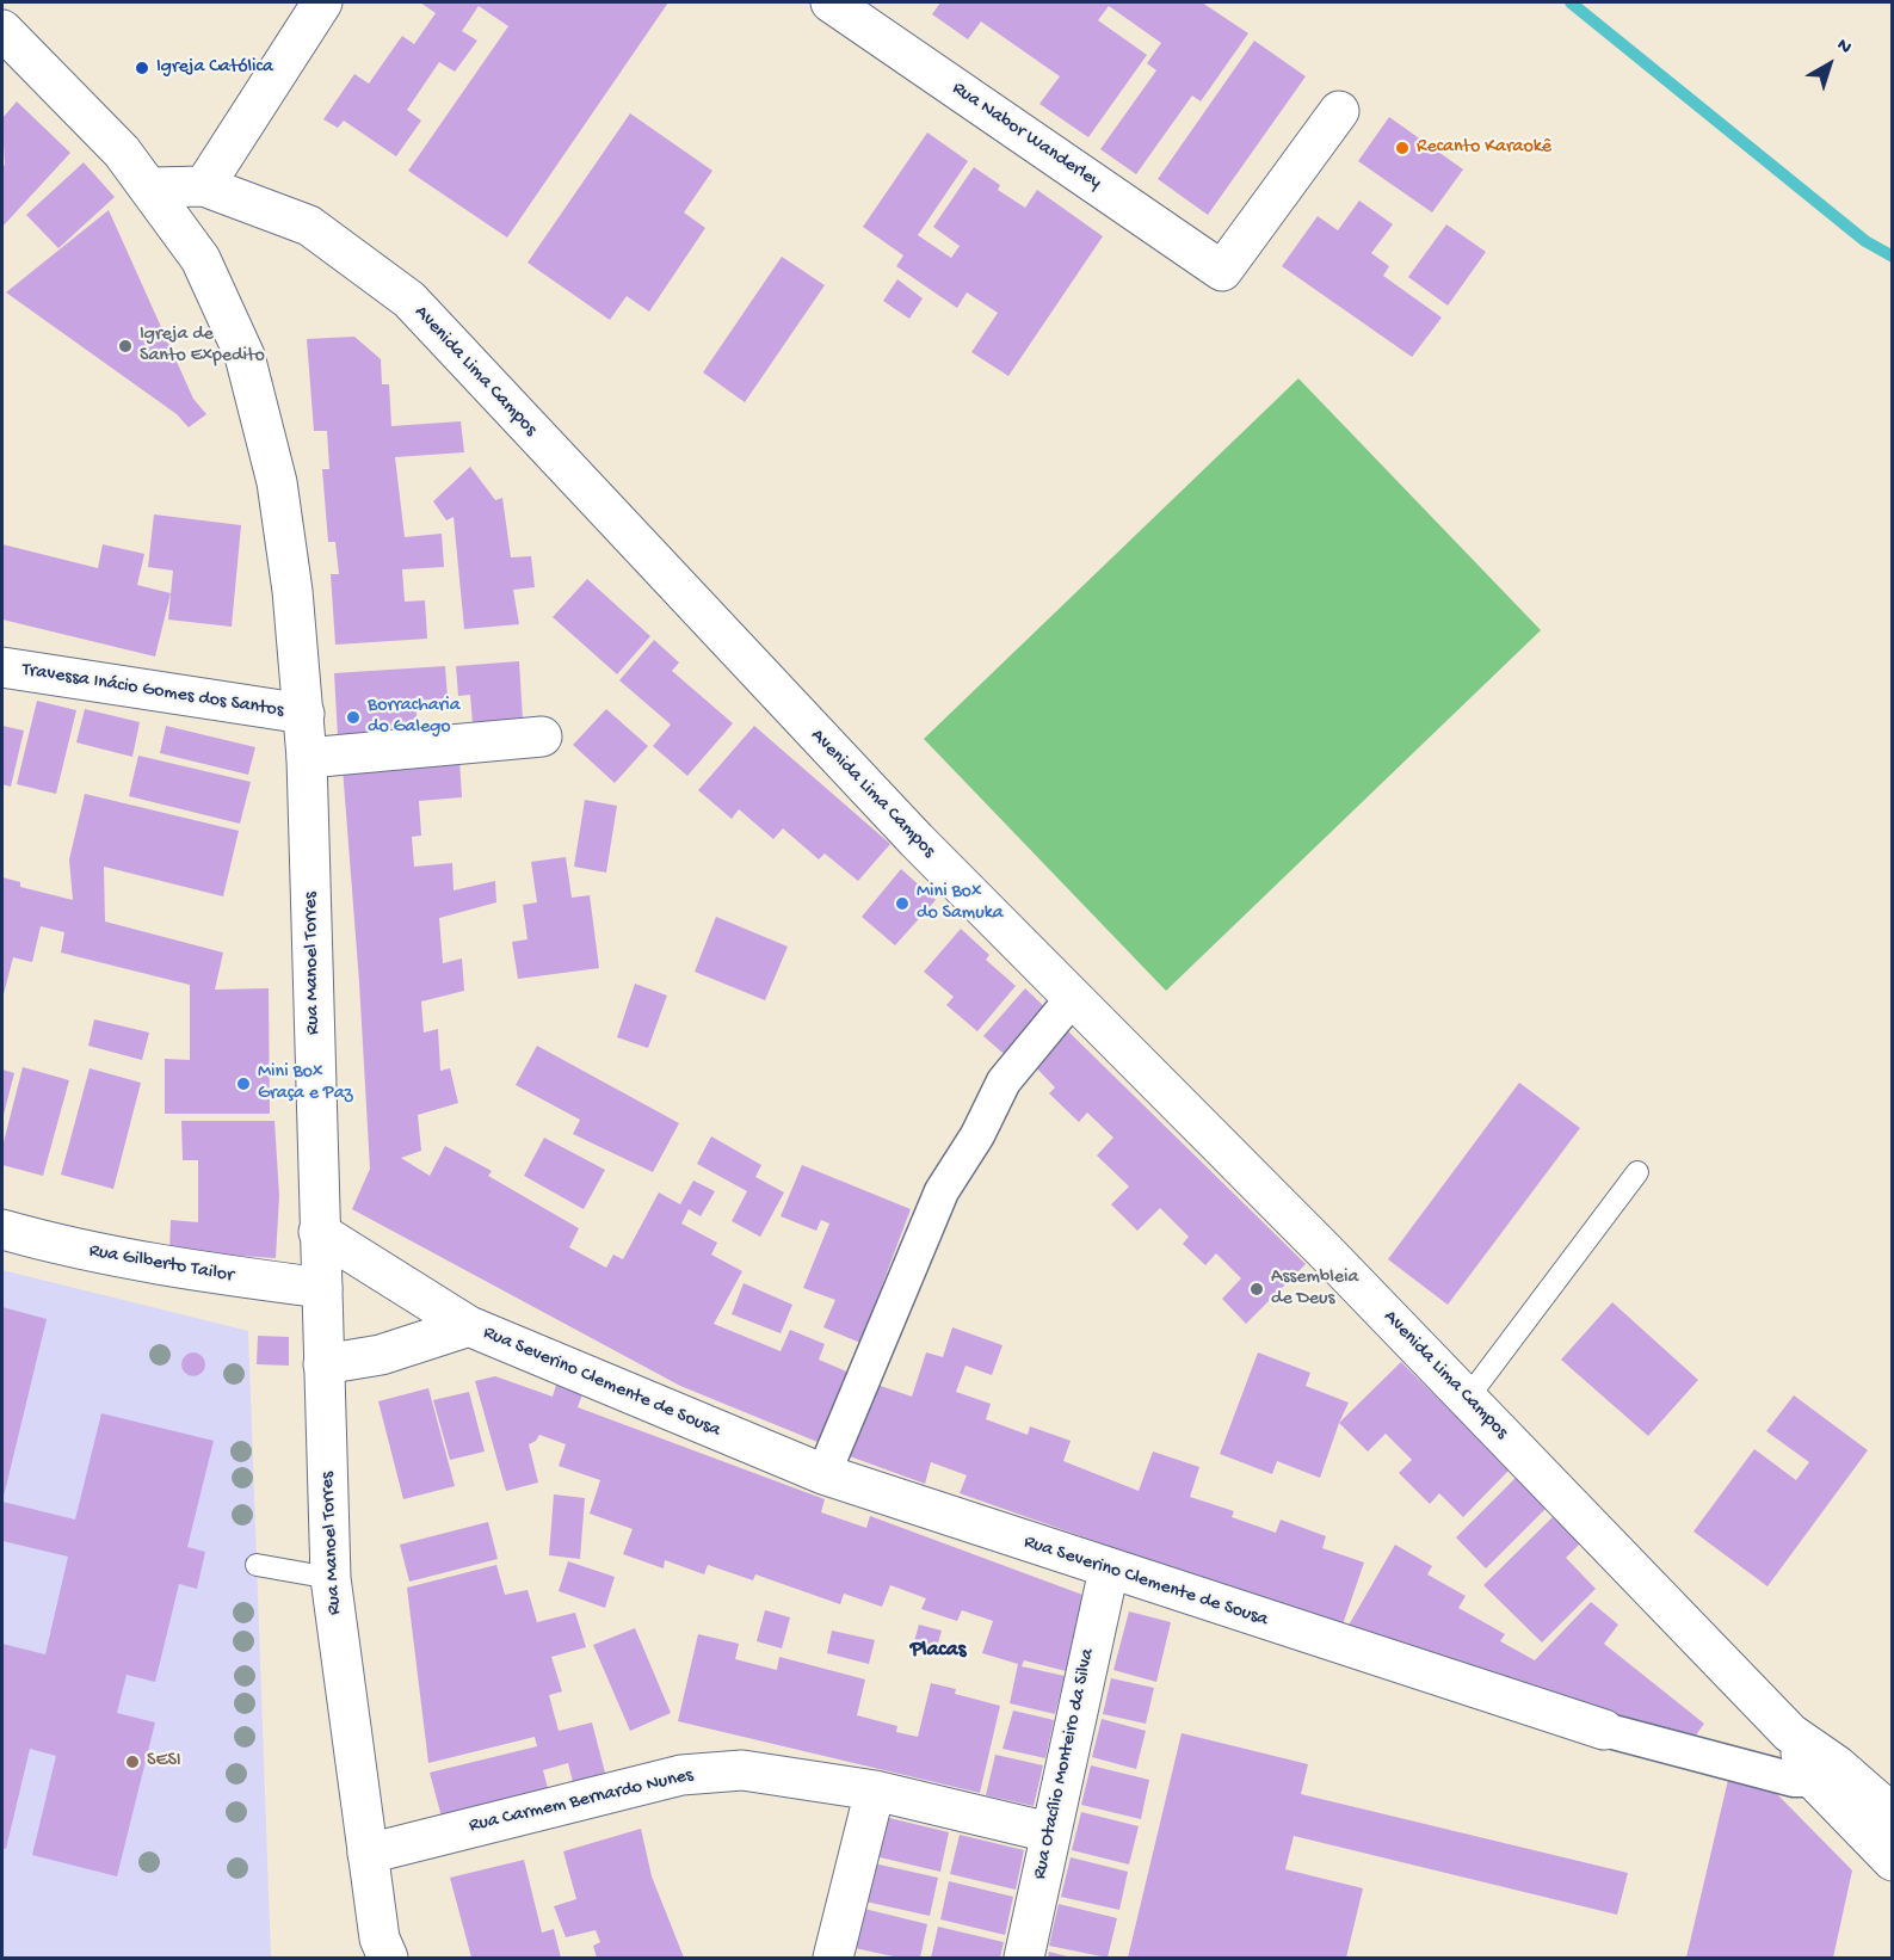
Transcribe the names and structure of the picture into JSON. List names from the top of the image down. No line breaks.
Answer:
{"streets":{"street":["Rua Nabor Wanderley","Avenida Lima Campos","Travessa Inácio Gomes dos Santos","Rua Manoel Torres","Rua Gilberto Tailor","Rua Severino Clemente de Sousa","Rua Otacílio Monteiro da Silva","Rua Carmem Bernardo Nunes"]},"crossings":[["Avenida Lima Campos","Rua Manoel Torres"],["Avenida Lima Campos","Rua Severino Clemente de Sousa"],["Travessa Inácio Gomes dos Santos","Rua Manoel Torres"],["Rua Manoel Torres","Rua Gilberto Tailor"],["Rua Manoel Torres","Rua Severino Clemente de Sousa"],["Rua Manoel Torres","Rua Carmem Bernardo Nunes"],["Rua Severino Clemente de Sousa","Rua Otacílio Monteiro da Silva"],["Rua Otacílio Monteiro da Silva","Rua Carmem Bernardo Nunes"]],"districts":["Placas"],"places":["Igreja Católica","Recanto Karaokê","Igreja de Santo Expedito","Borracharia do Galego","Mini Box do Samuka","Mini Box Graça e Paz","Assembleia de Deus","SESI"],"north":"top right"}
